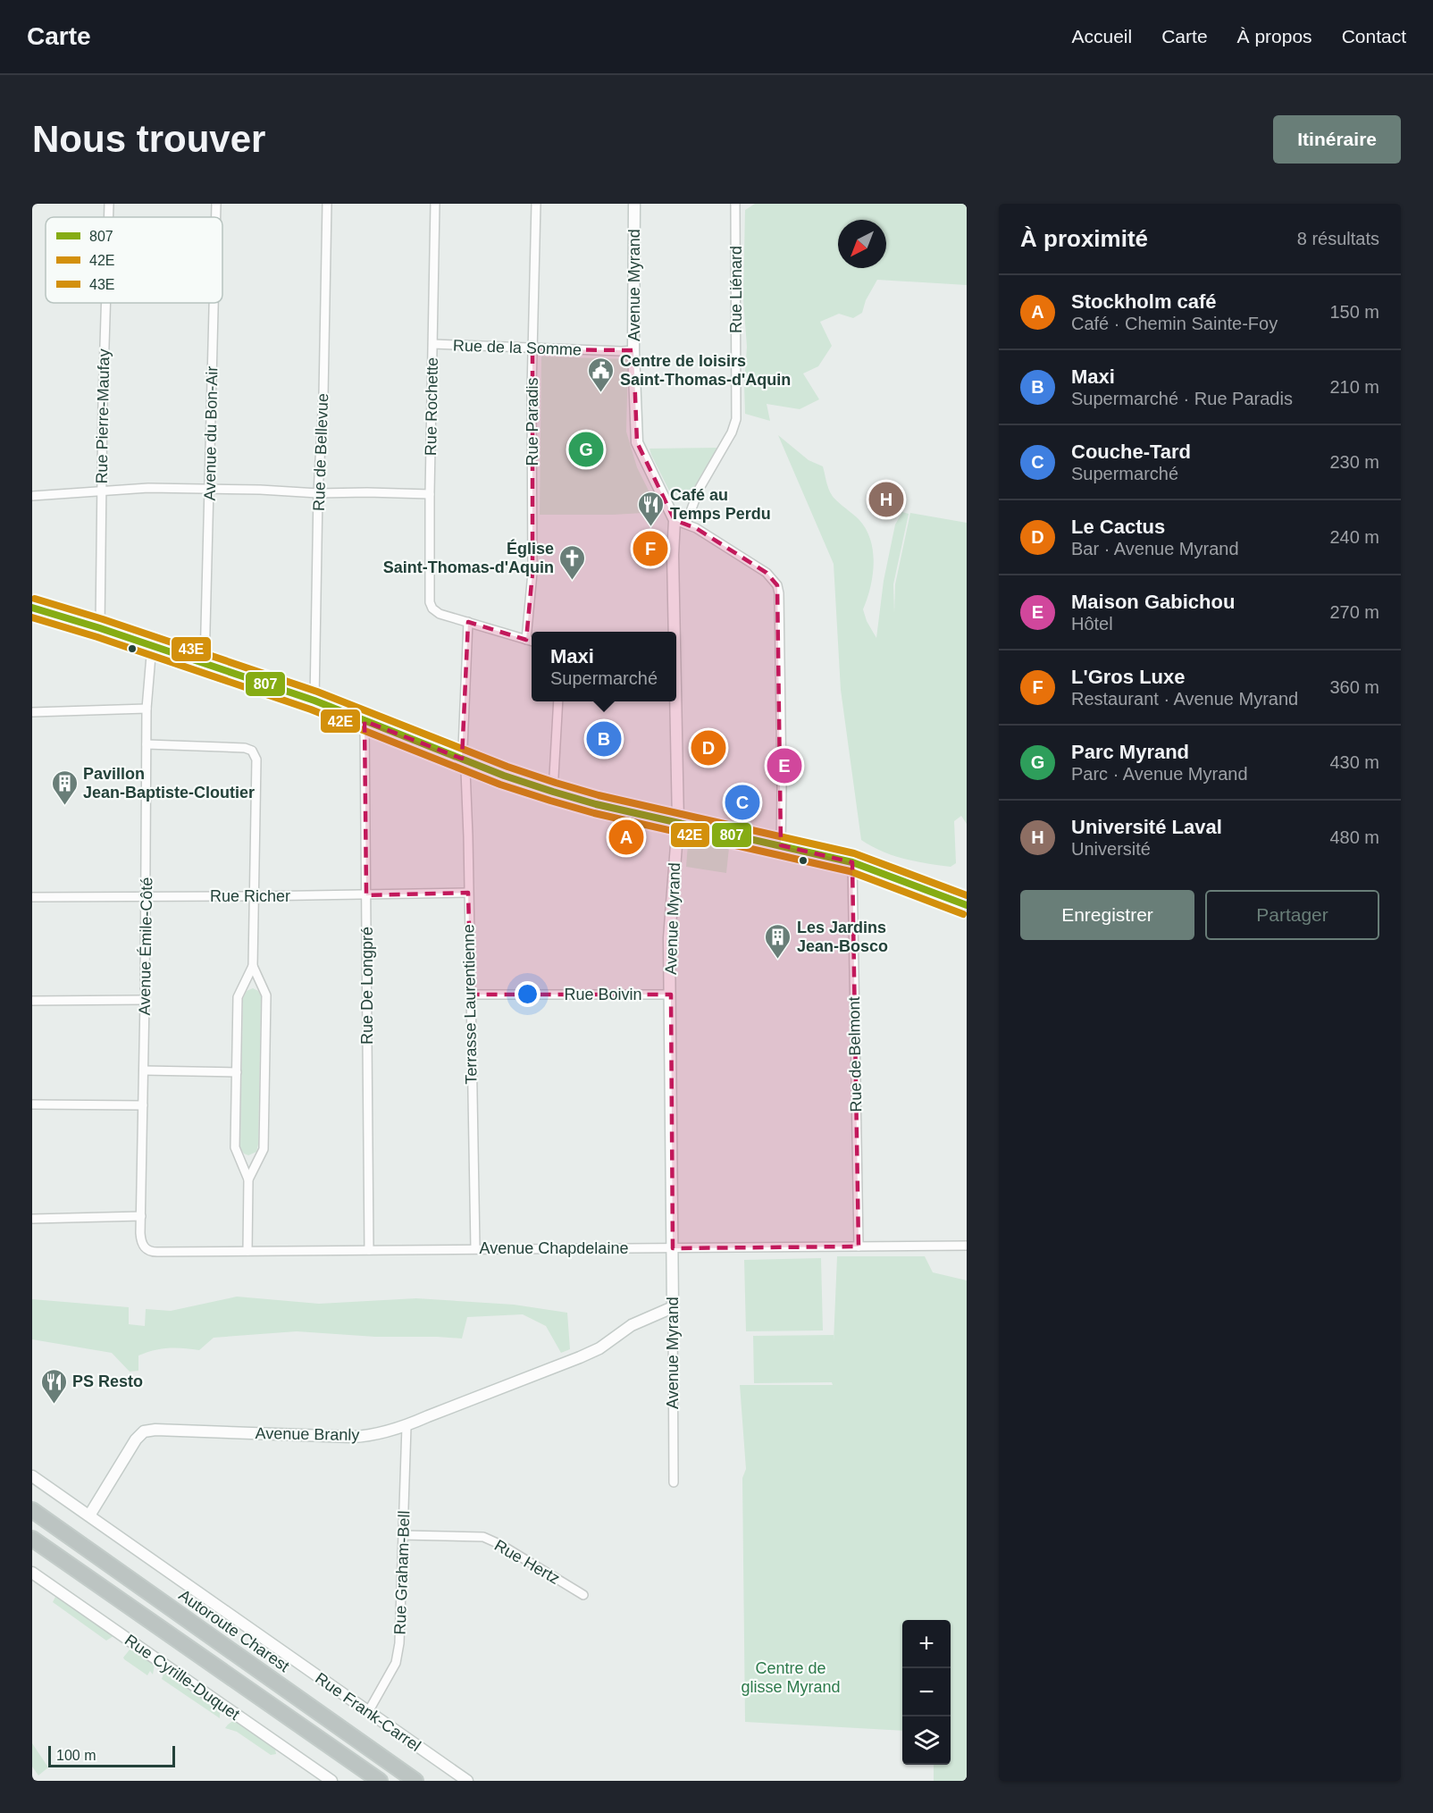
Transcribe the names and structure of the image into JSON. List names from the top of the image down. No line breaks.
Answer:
{"streets":{"highway":["Autoroute Charest"],"street":["Avenue Myrand","Rue Liénard","Rue de la Somme","Rue Rochette","Rue Pierre-Maufay","Rue Paradis","Avenue du Bon-Air","Rue de Bellevue","Rue Richer","Avenue Émile-Côté","Rue De Longpré","Rue Boivin","Terrasse Laurentienne","Rue de Belmont","Avenue Chapdelaine","Avenue Branly","Rue Hertz","Rue Graham-Bell","Rue Cyrille-Duquet","Rue Frank-Carrel"]},"crossings":[["Avenue Myrand","Rue de la Somme"],["Avenue Myrand","Rue Boivin"],["Avenue Myrand","Avenue Chapdelaine"],["Avenue Myrand","Avenue Branly"],["Rue de la Somme","Rue Rochette"],["Rue de la Somme","Rue Paradis"],["Rue Richer","Avenue Émile-Côté"],["Rue Richer","Rue De Longpré"],["Rue Richer","Terrasse Laurentienne"],["Avenue Émile-Côté","Avenue Chapdelaine"],["Rue De Longpré","Avenue Chapdelaine"],["Rue Boivin","Terrasse Laurentienne"],["Terrasse Laurentienne","Avenue Chapdelaine"],["Rue de Belmont","Avenue Chapdelaine"],["Avenue Branly","Rue Graham-Bell"],["Avenue Branly","Rue Frank-Carrel"],["Rue Hertz","Rue Graham-Bell"],["Rue Graham-Bell","Rue Frank-Carrel"]],"parks":["Centre de glisse Myrand"],"places":{"public building":["Centre de loisirs Saint-Thomas-d'Aquin"],"restaurant":["Café au Temps Perdu","PS Resto"],"church":["Église Saint-Thomas-d'Aquin"],"building":["Pavillon Jean-Baptiste-Cloutier","Les Jardins Jean-Bosco"]},"lines":["transit line 43E","transit line 807","transit line 42E"],"legend":["807","42E","43E"],"scale_bar":"100 m","north":"bottom left","page":{"header":"Carte","nav":["Accueil","Carte","À propos","Contact"],"buttons":["Itinéraire",["Enregistrer","Partager"]],"title":"Nous trouver","heading":["À proximité","8 résultats"],"list":[{"mark":"A","name":"Stockholm café","note":"Café · Chemin Sainte-Foy","value":"150 m"},{"mark":"B","name":"Maxi","note":"Supermarché · Rue Paradis","value":"210 m"},{"mark":"C","name":"Couche-Tard","note":"Supermarché","value":"230 m"},{"mark":"D","name":"Le Cactus","note":"Bar · Avenue Myrand","value":"240 m"},{"mark":"E","name":"Maison Gabichou","note":"Hôtel","value":"270 m"},{"mark":"F","name":"L'Gros Luxe","note":"Restaurant · Avenue Myrand","value":"360 m"},{"mark":"G","name":"Parc Myrand","note":"Parc · Avenue Myrand","value":"430 m"},{"mark":"H","name":"Université Laval","note":"Université","value":"480 m"}],"pins":["G","H","F","B","D","E","C","A"],"popup":["Maxi","Supermarché"],"map_buttons":["+","−"],"scale":"100 m"}}
